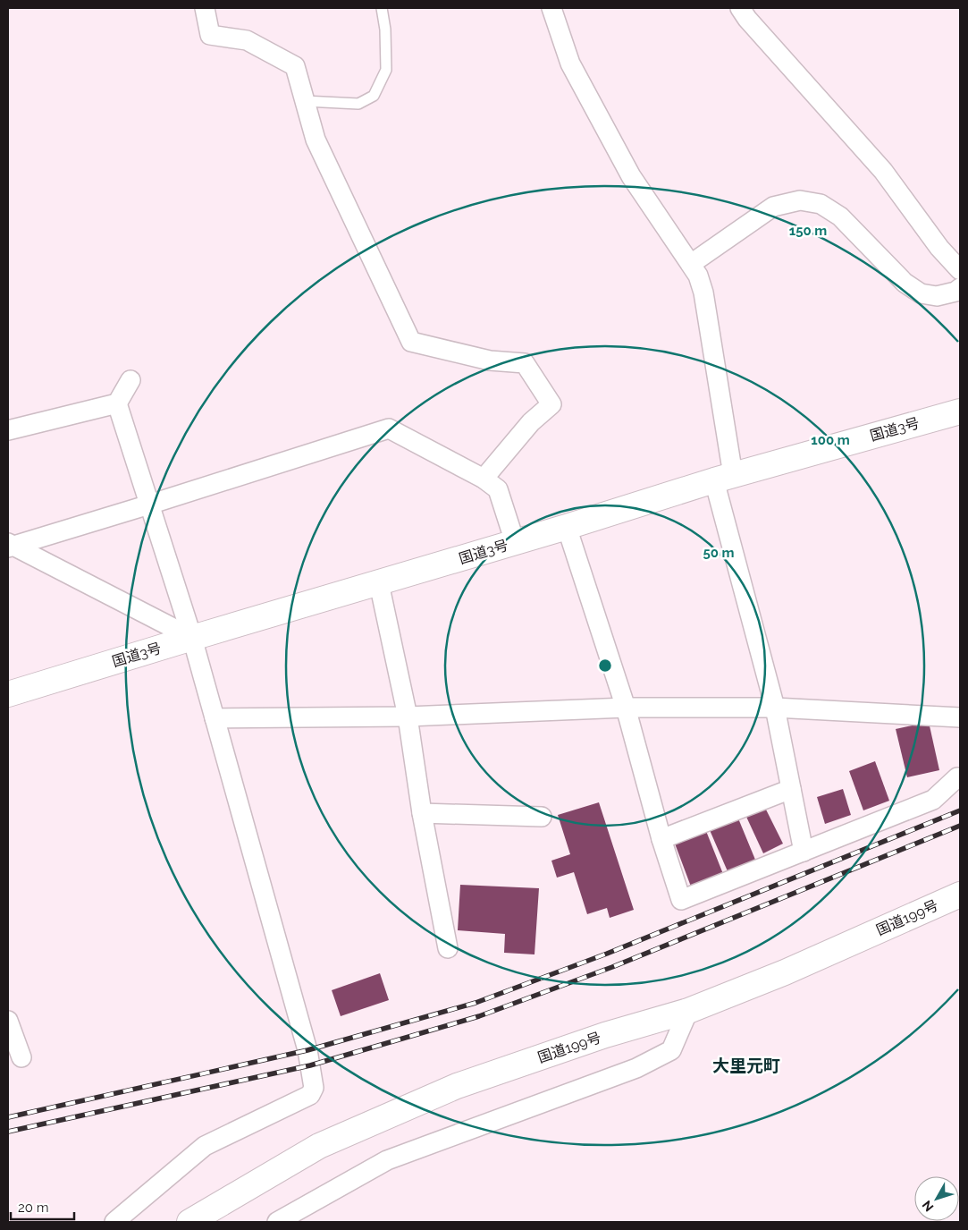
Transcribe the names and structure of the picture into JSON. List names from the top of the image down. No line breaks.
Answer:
{"streets":{"highway":["国道3号","国道199号"]},"districts":["大里元町"],"scale_bar":"20 m","north":"bottom left","rings":["150 m","100 m","50 m"]}
